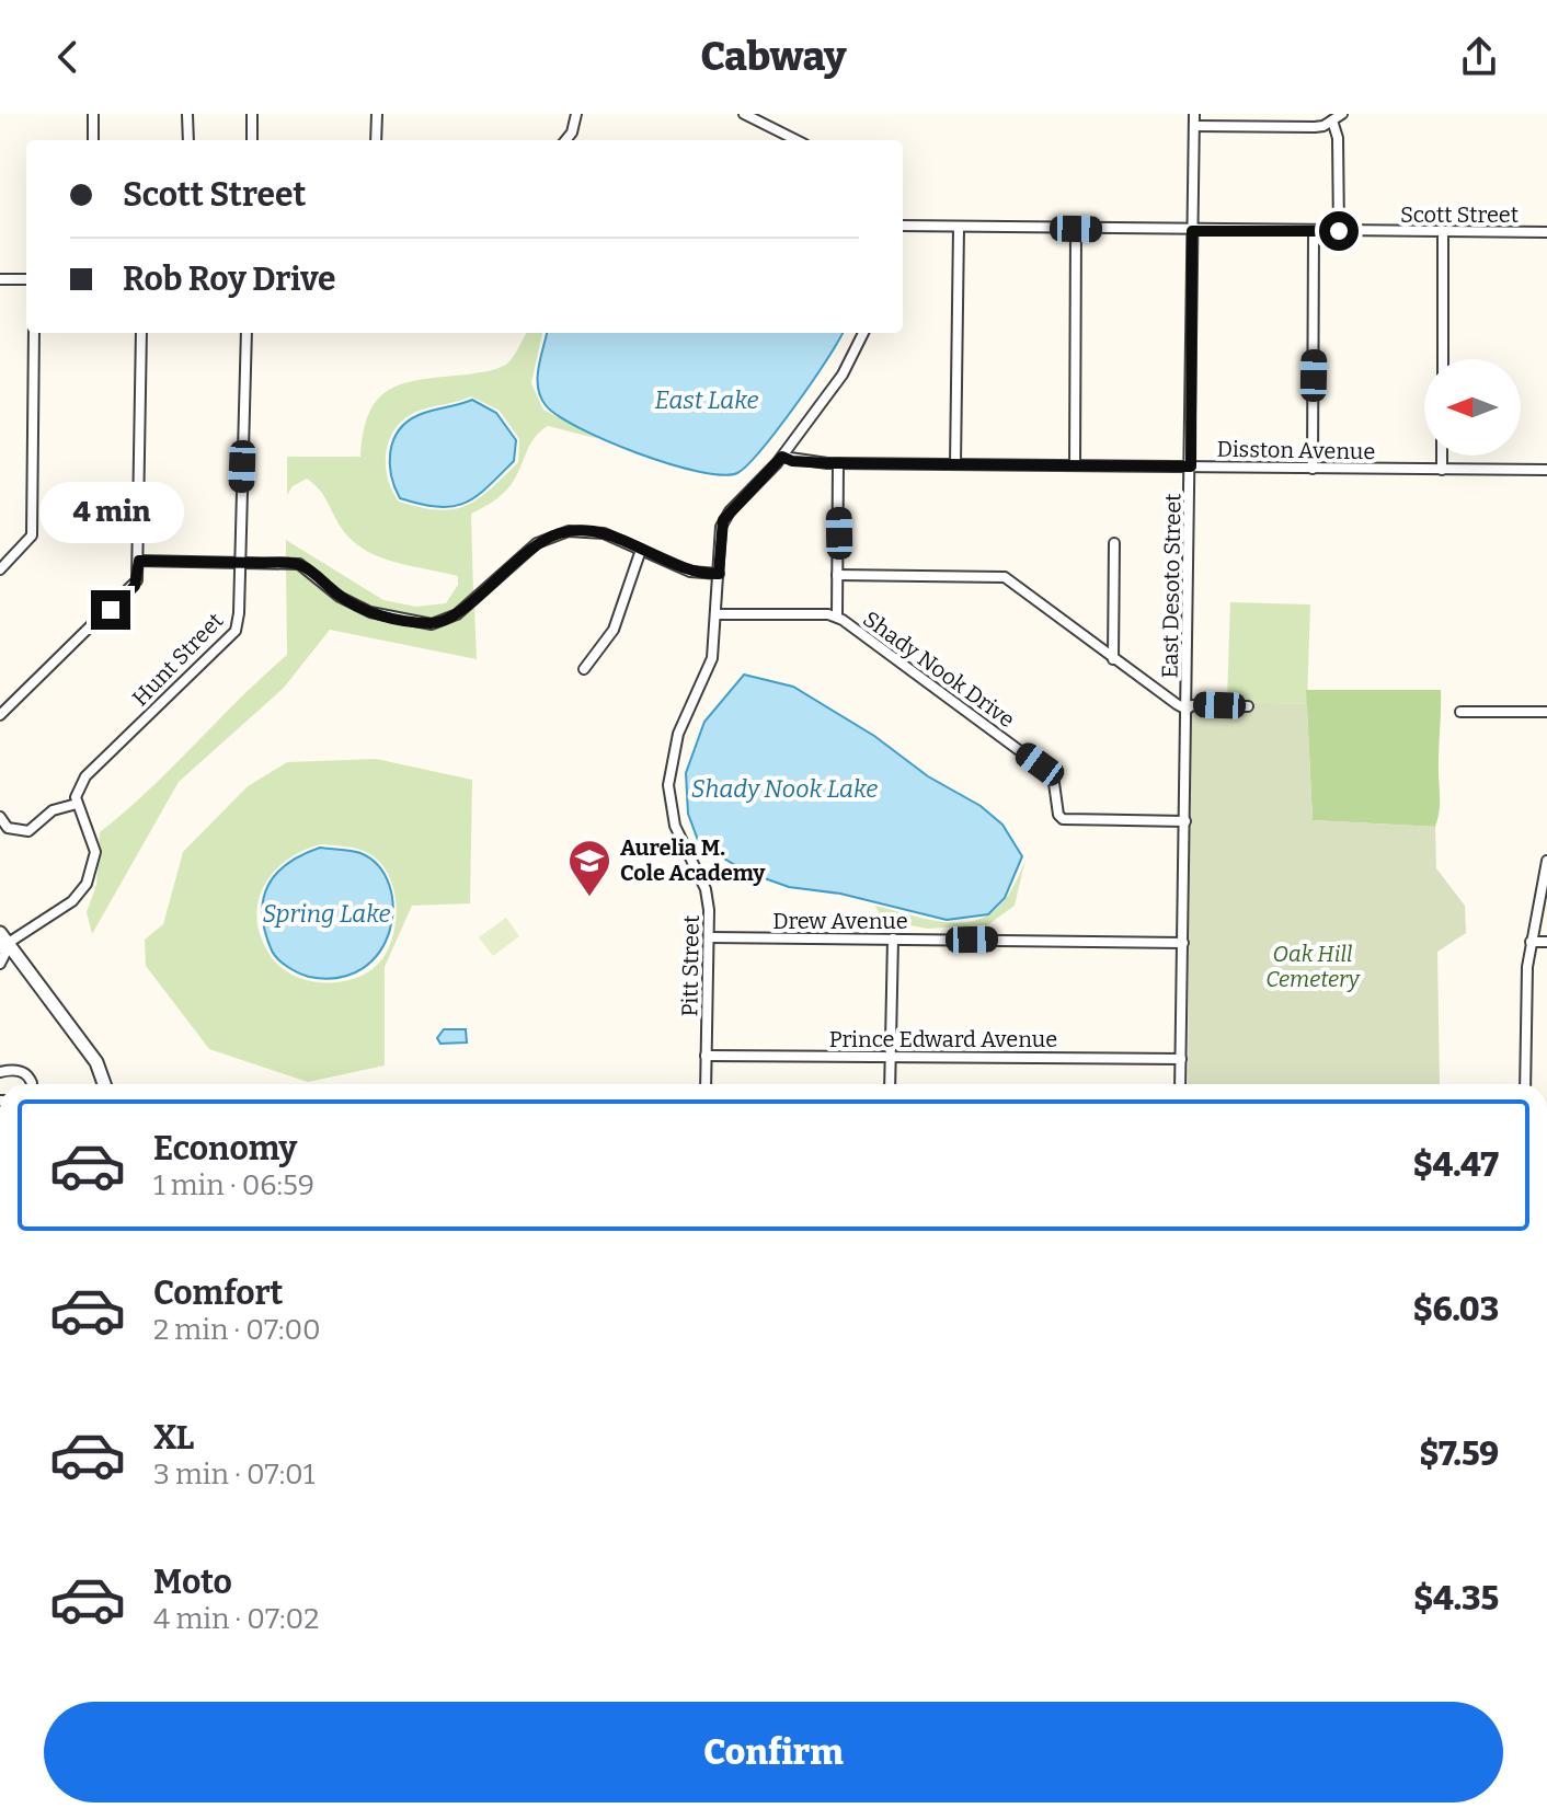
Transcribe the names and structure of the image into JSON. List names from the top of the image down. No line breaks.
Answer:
{"streets":{"street":["Scott Street","Disston Avenue","East Desoto Street","Hunt Street","Shady Nook Drive","Drew Avenue","Pitt Street","Prince Edward Avenue"]},"crossings":[["Scott Street","East Desoto Street"],["Disston Avenue","East Desoto Street"],["Disston Avenue","Pitt Street"],["East Desoto Street","Shady Nook Drive"],["East Desoto Street","Drew Avenue"],["East Desoto Street","Prince Edward Avenue"],["Drew Avenue","Pitt Street"],["Pitt Street","Prince Edward Avenue"]],"water":["East Lake","Shady Nook Lake","Spring Lake"],"parks":["Oak Hill Cemetery"],"places":{"school or university":["Aurelia M. Cole Academy"]},"north":"left","page":{"header":"Cabway","banner":["Scott Street","Rob Roy Drive"],"bubble":"4 min","list":[{"name":"Economy","note":"1 min · 06:59","value":"$4.47"},{"name":"Comfort","note":"2 min · 07:00","value":"$6.03"},{"name":"XL","note":"3 min · 07:01","value":"$7.59"},{"name":"Moto","note":"4 min · 07:02","value":"$4.35"}],"buttons":"Confirm"}}
